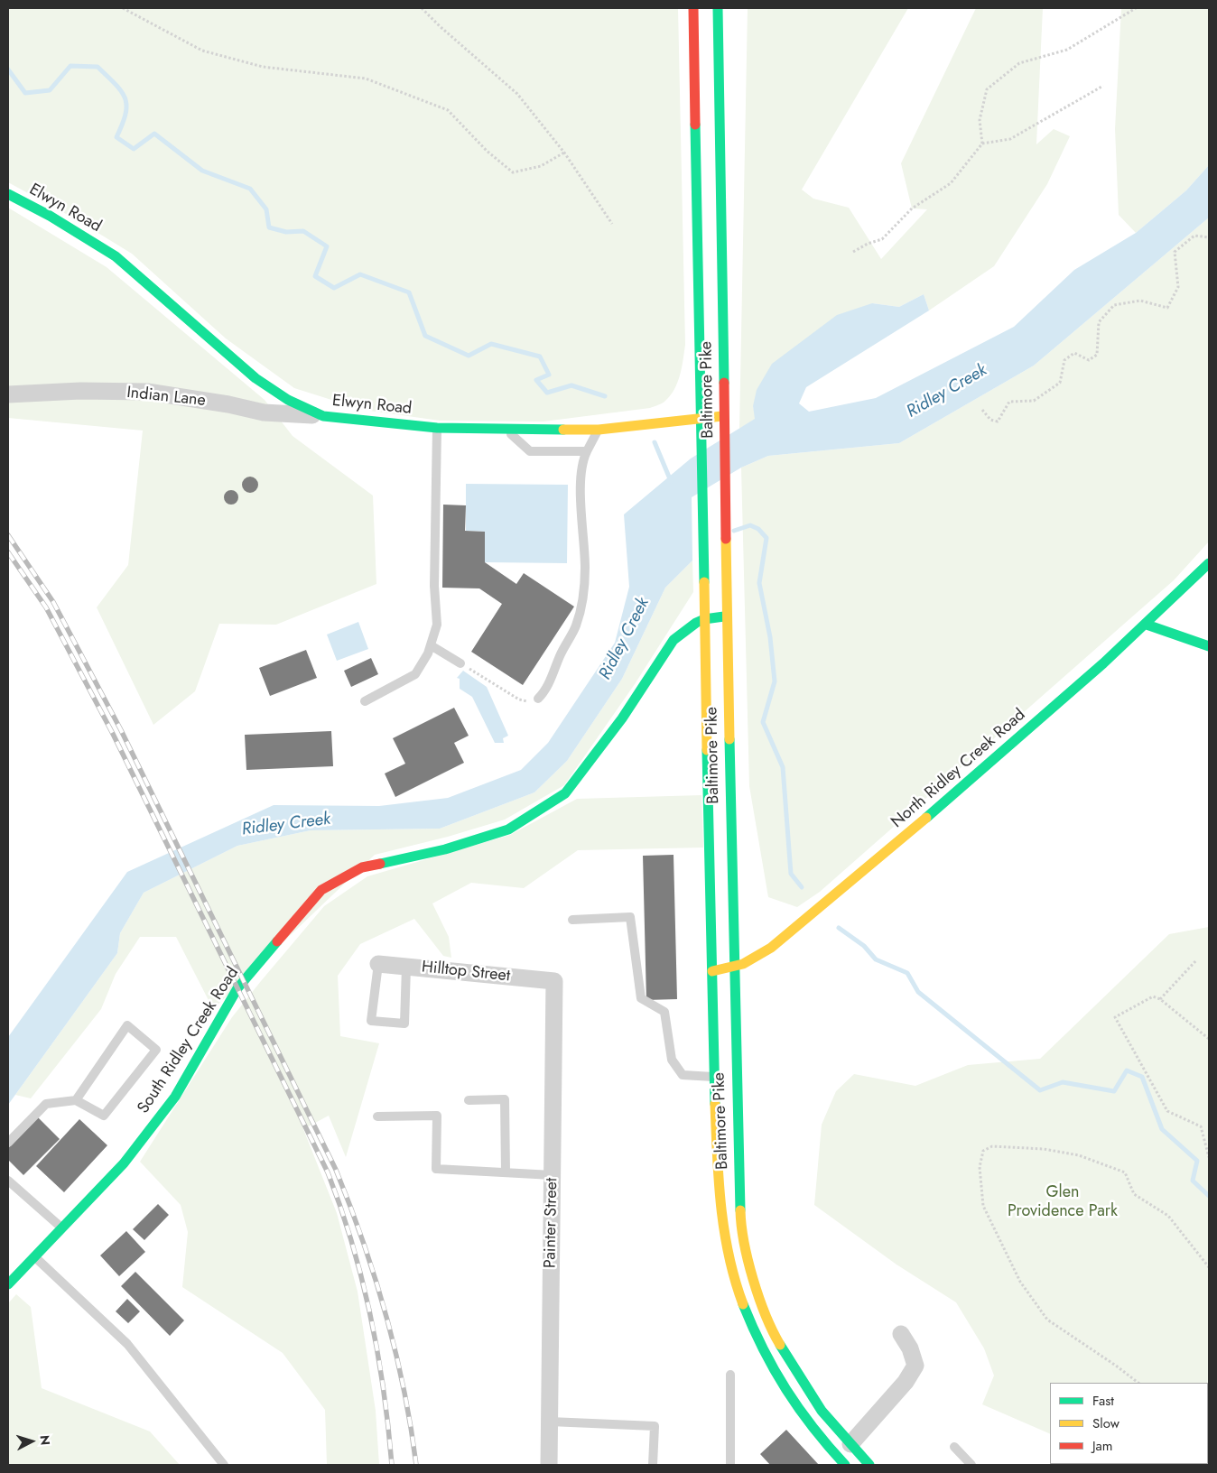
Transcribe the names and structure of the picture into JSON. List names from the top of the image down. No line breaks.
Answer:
{"streets":{"main road":["Elwyn Road","Baltimore Pike","North Ridley Creek Road","South Ridley Creek Road"],"street":["Indian Lane","Hilltop Street","Painter Street"]},"crossings":[["Elwyn Road","Baltimore Pike"],["Elwyn Road","Indian Lane"],["Baltimore Pike","North Ridley Creek Road"],["Baltimore Pike","South Ridley Creek Road"],["Hilltop Street","Painter Street"]],"water":["Ridley Creek"],"parks":["Glen Providence Park"],"legend":["Fast","Slow","Jam"],"north":"right"}
